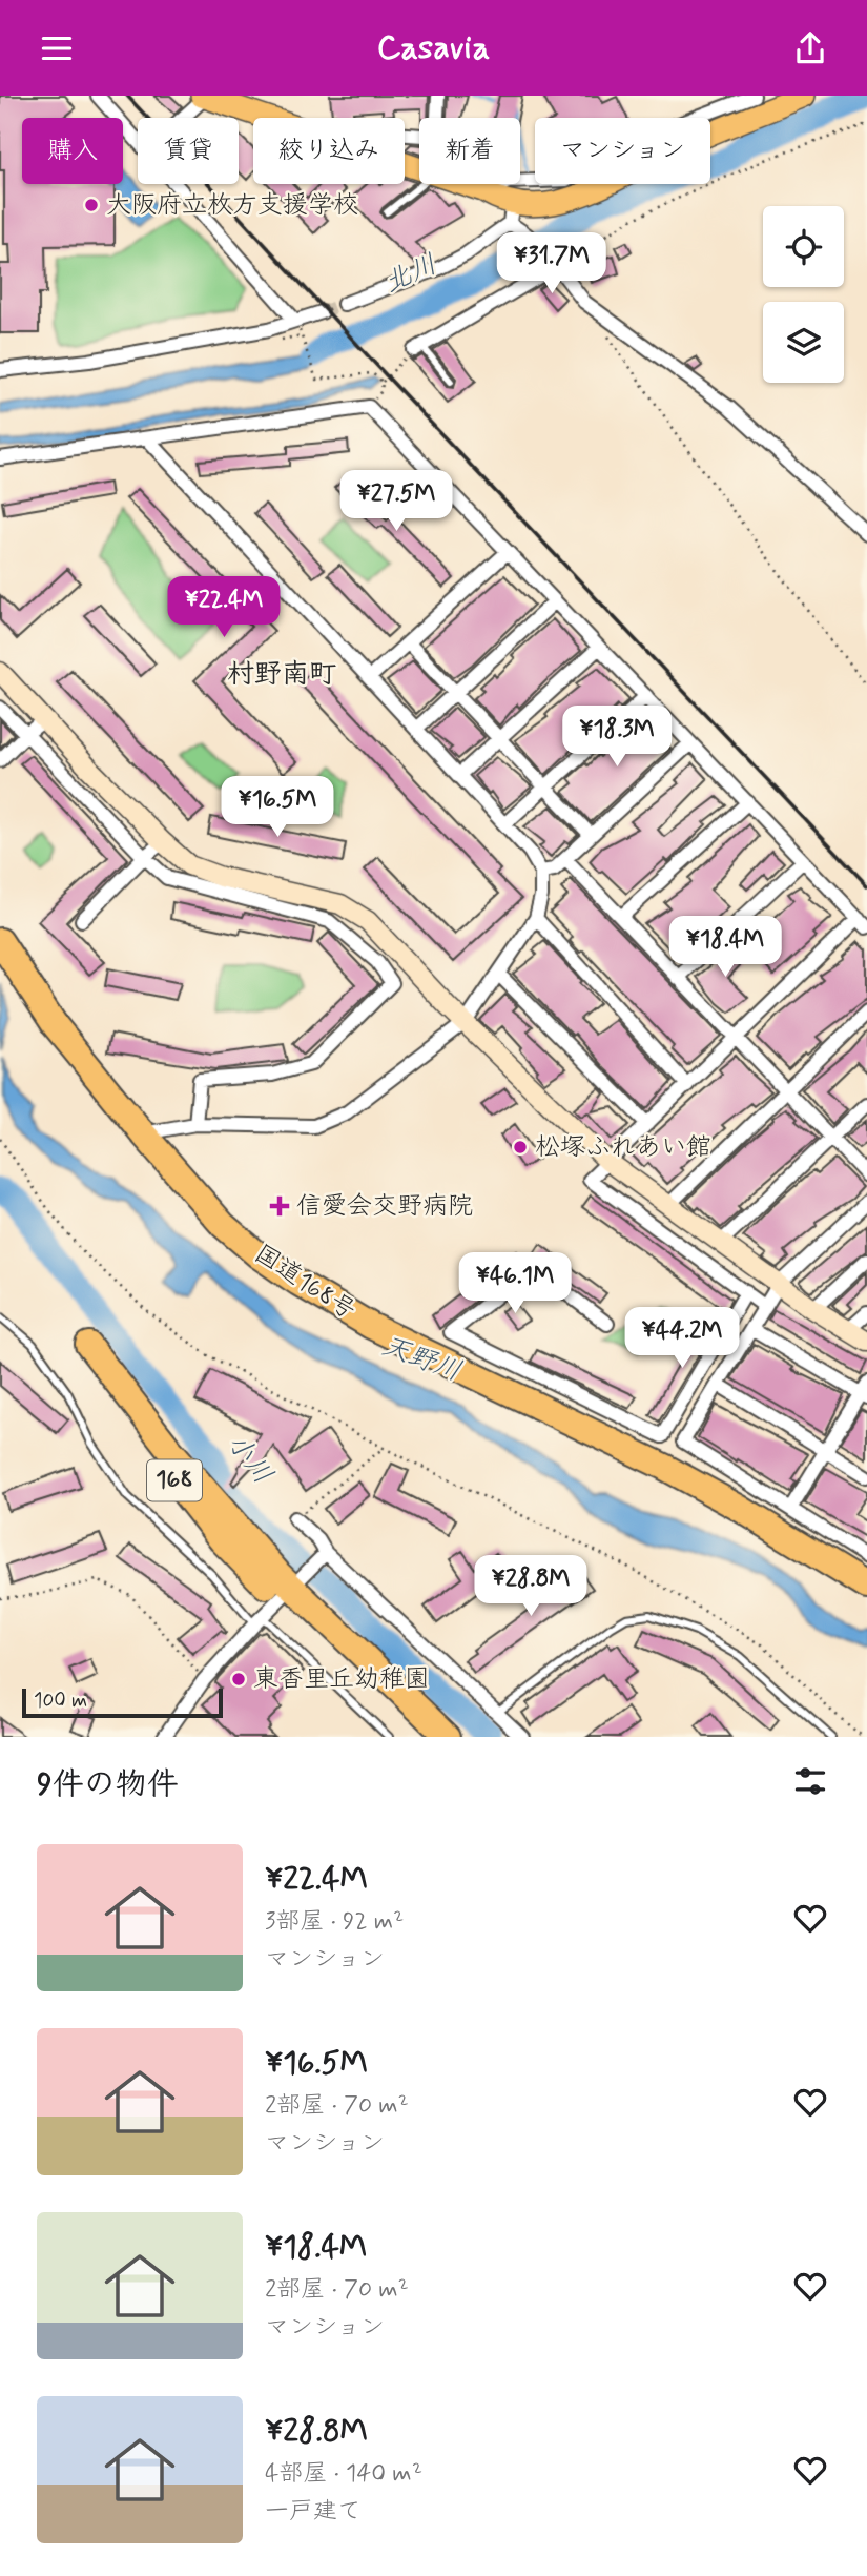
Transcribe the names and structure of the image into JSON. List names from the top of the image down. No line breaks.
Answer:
{"streets":{"highway":["国道168号","168"]},"districts":["村野南町"],"water":["北川","天野川","小川"],"places":{"other":["大阪府立枚方支援学校","松塚ふれあい館","東香里丘幼稚園"],"health":["信愛会交野病院"]},"scale_bar":"100 m","page":{"header":"Casavia","chip":["購入","賃貸","絞り込み","新着","マンション"],"price":["¥31.7M","¥27.5M","¥22.4M","¥18.3M","¥16.5M","¥18.4M","¥46.1M","¥44.2M","¥28.8M"],"scale":"100 m","heading":"9件の物件","list":[{"name":"¥22.4M","note":"3部屋 · 92 m² · マンション"},{"name":"¥16.5M","note":"2部屋 · 70 m² · マンション"},{"name":"¥18.4M","note":"2部屋 · 70 m² · マンション"},{"name":"¥28.8M","note":"4部屋 · 140 m² · 一戸建て"}]}}
